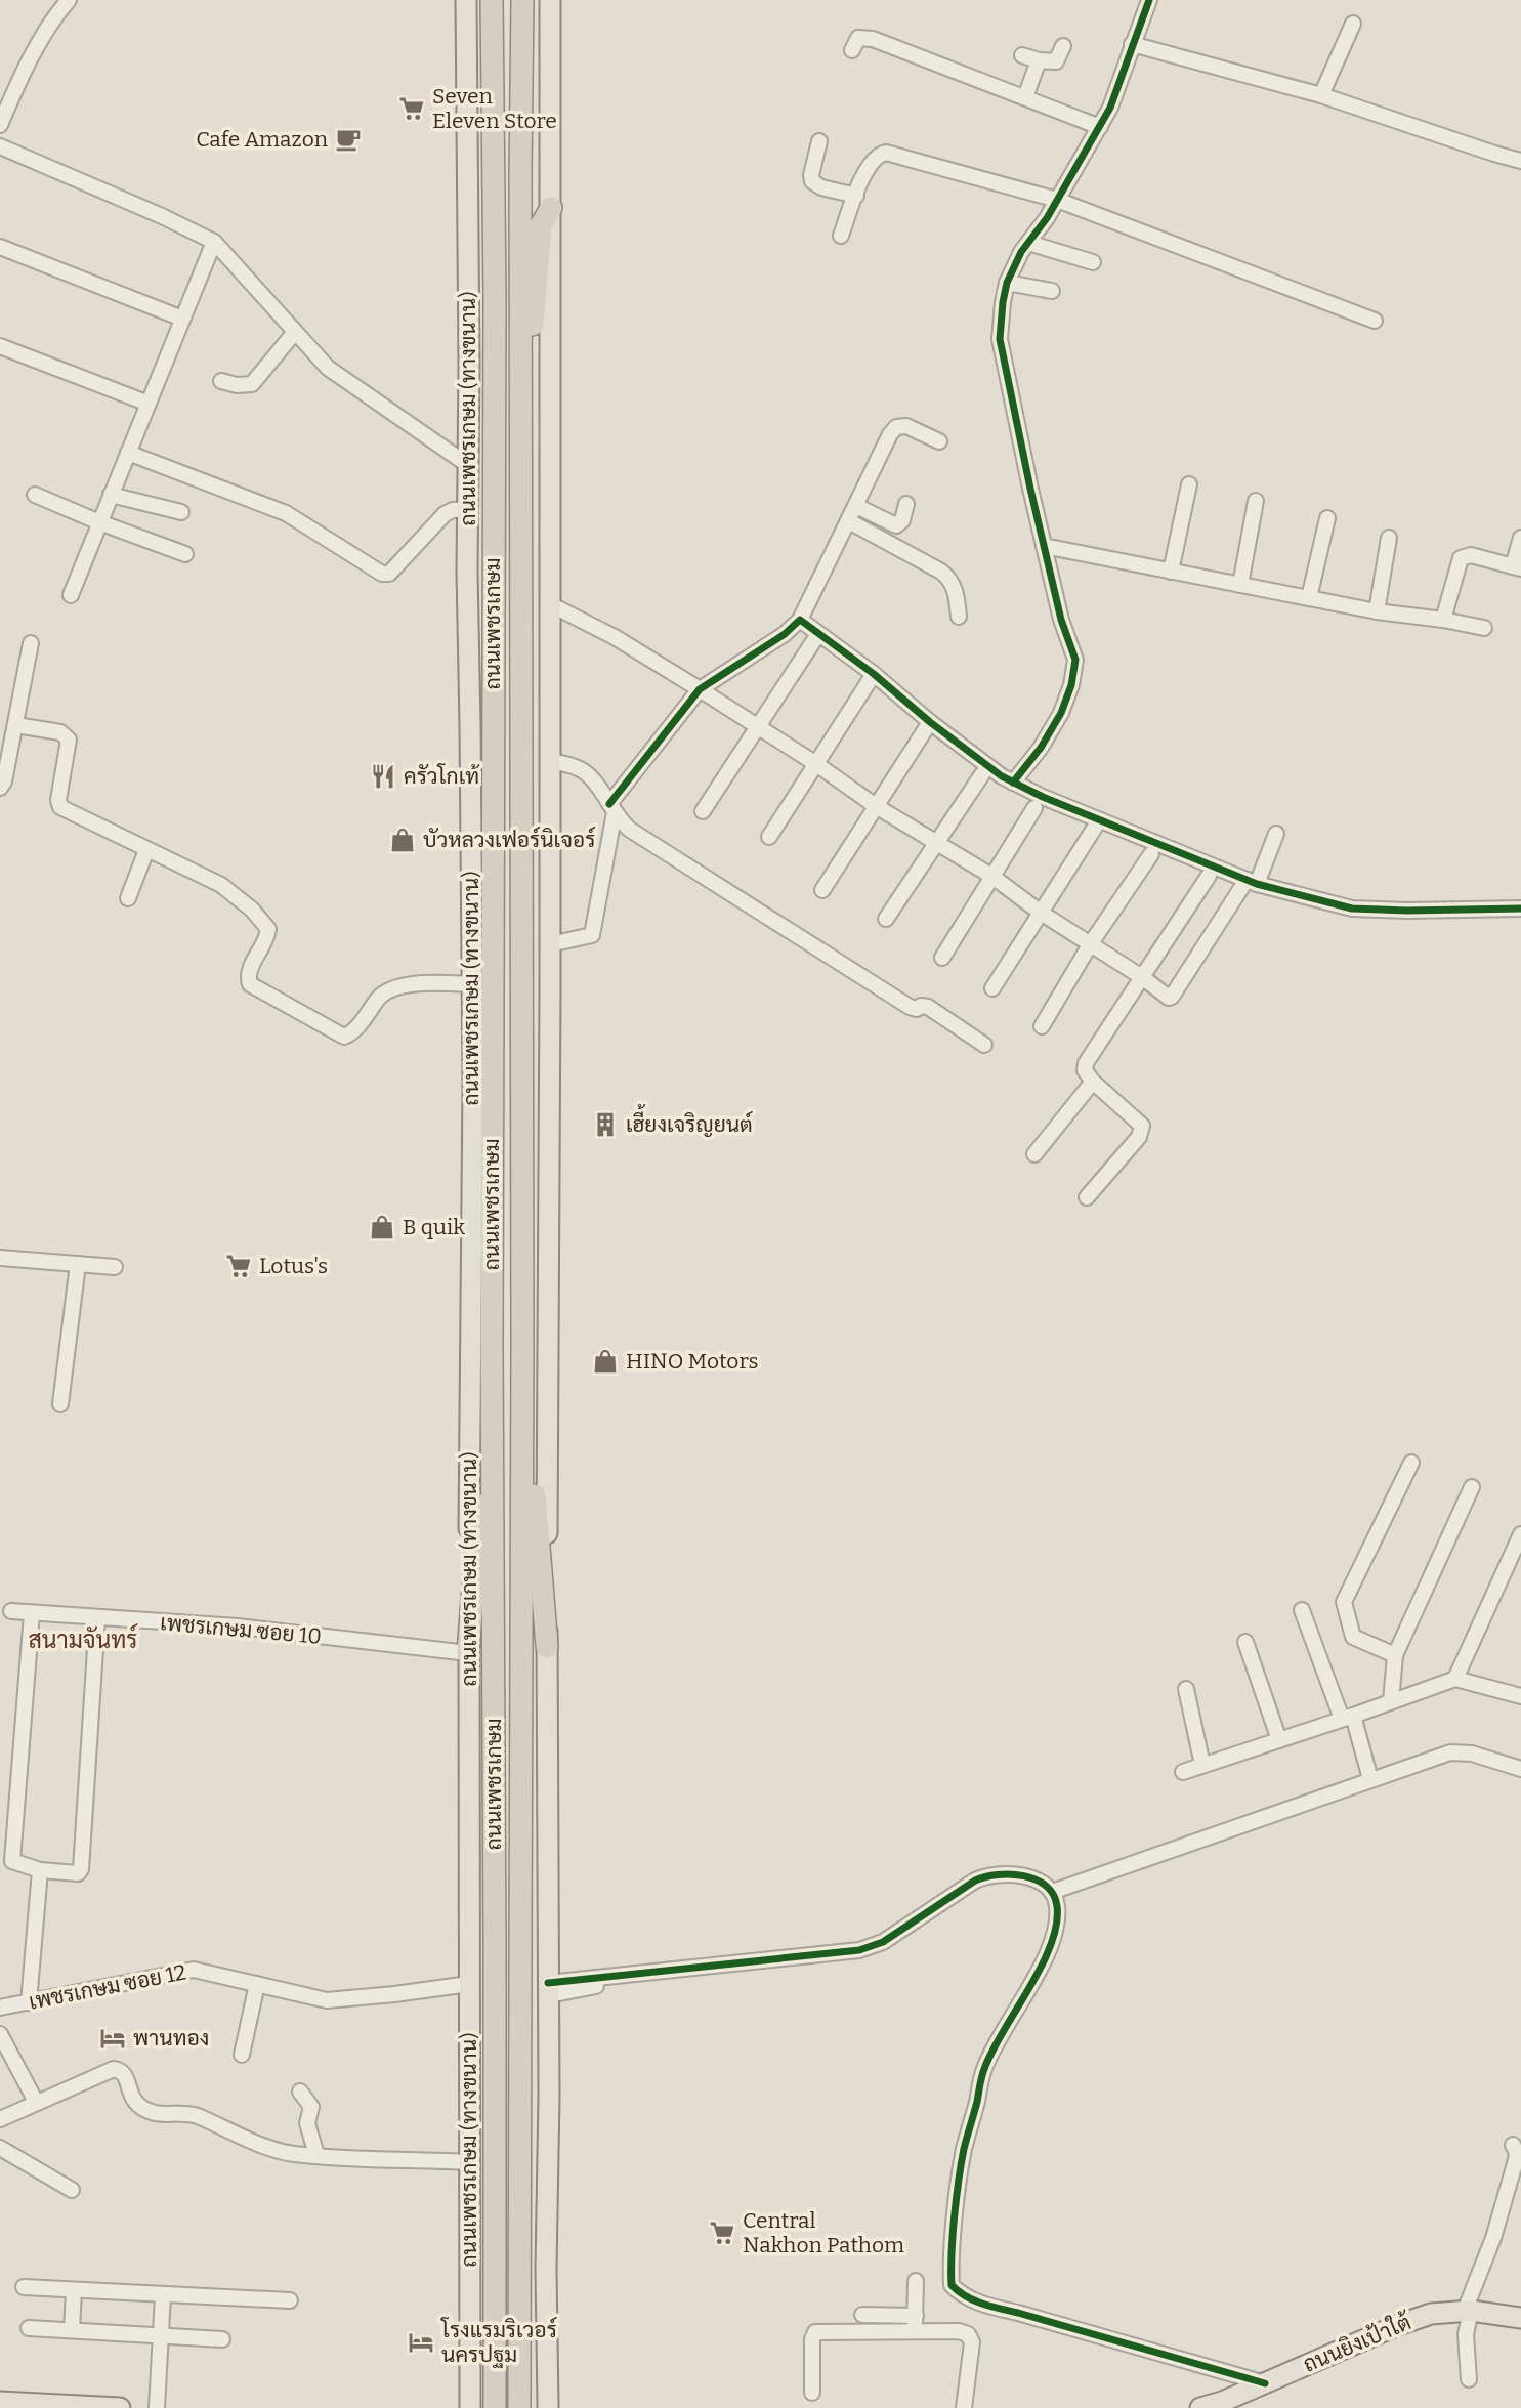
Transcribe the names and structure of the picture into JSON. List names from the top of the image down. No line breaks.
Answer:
{"streets":{"highway":["ถนนเพชรเกษม"],"main road":["ถนนเพชรเกษม (ทางขนาน)","ถนนยิงเป้าใต้"],"street":["เพชรเกษม ซอย 10","เพชรเกษม ซอย 12"]},"crossings":[["ถนนเพชรเกษม (ทางขนาน)","เพชรเกษม ซอย 10"],["ถนนเพชรเกษม (ทางขนาน)","เพชรเกษม ซอย 12"]],"districts":["สนามจันทร์"],"places":{"supermarket":["Seven Eleven Store","Lotus's","Central Nakhon Pathom"],"cafe":["Cafe Amazon"],"restaurant":["ครัวโกเท้"],"shop":["บัวหลวงเฟอร์นิเจอร์","B quik","HINO Motors"],"building":["เฮี้ยงเจริญยนต์"],"hotel":["พานทอง","โรงแรมริเวอร์ นครปฐม"]}}
